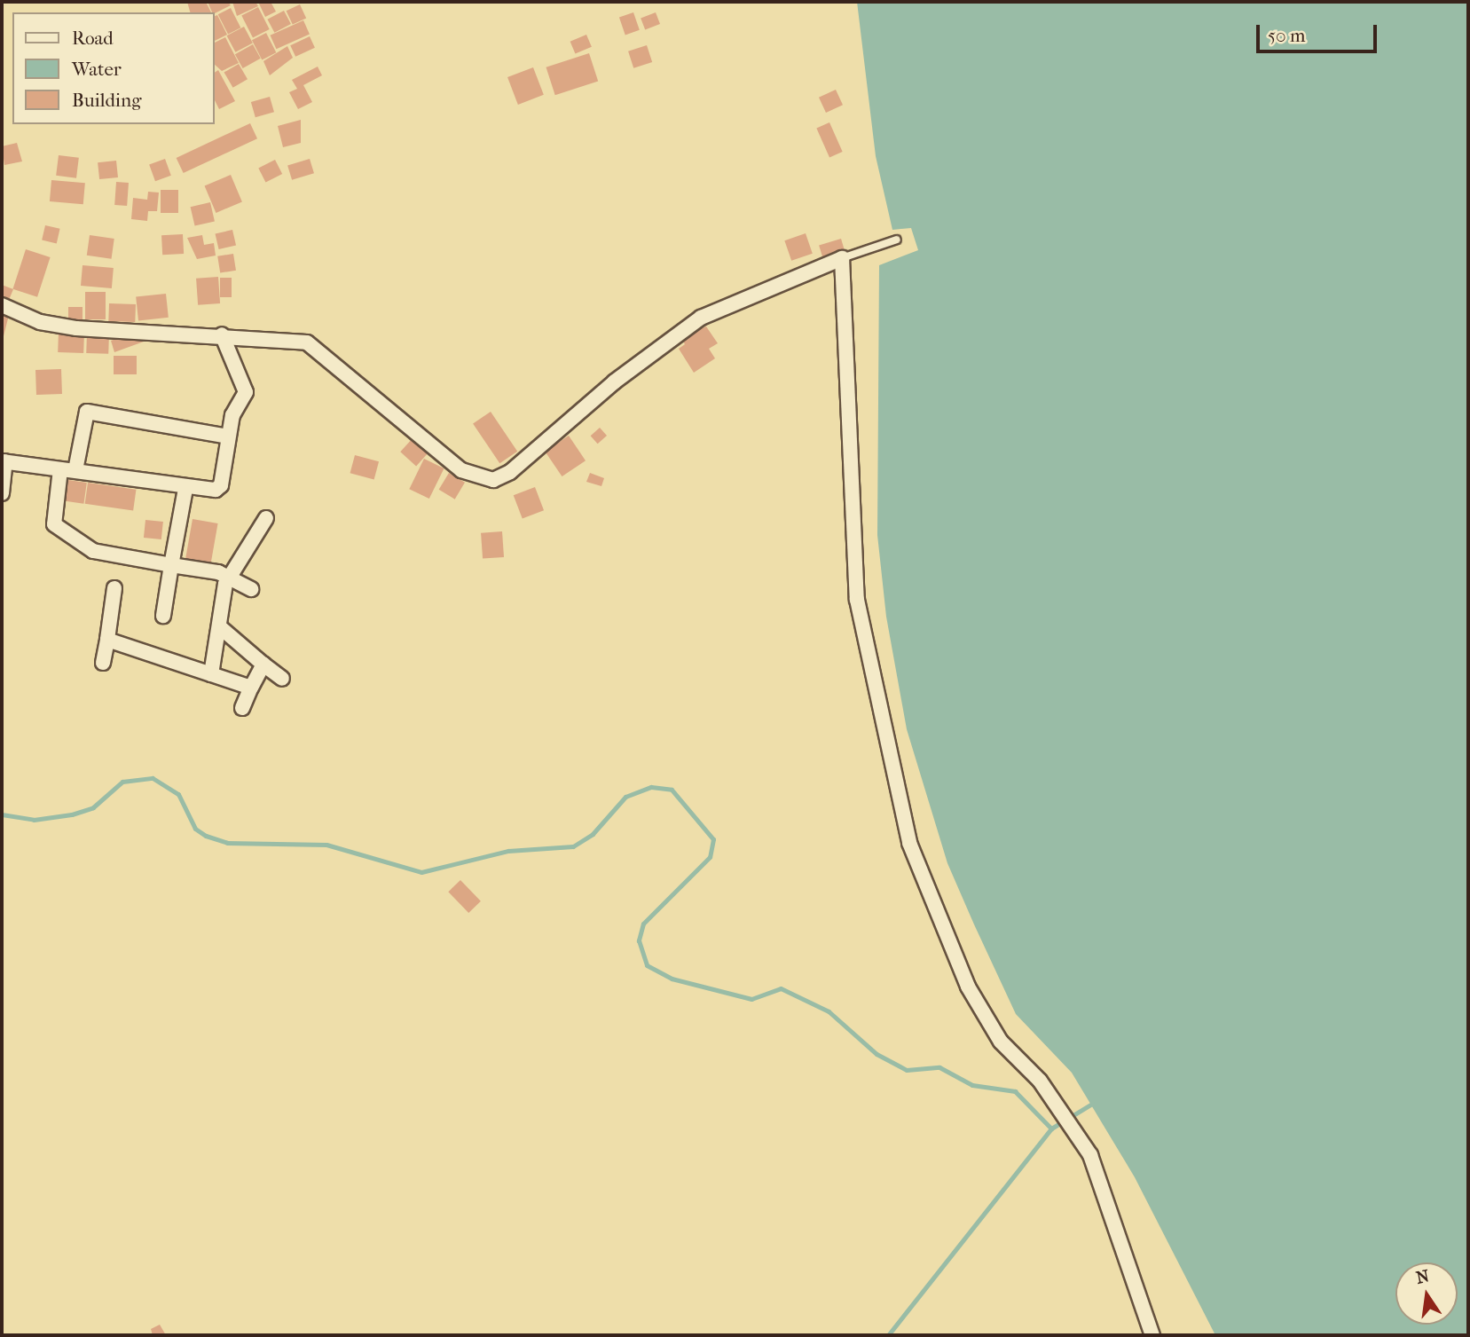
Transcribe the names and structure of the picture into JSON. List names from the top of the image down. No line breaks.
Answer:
{"legend":["Road","Water","Building"],"scale_bar":"50 m","north":"top"}
